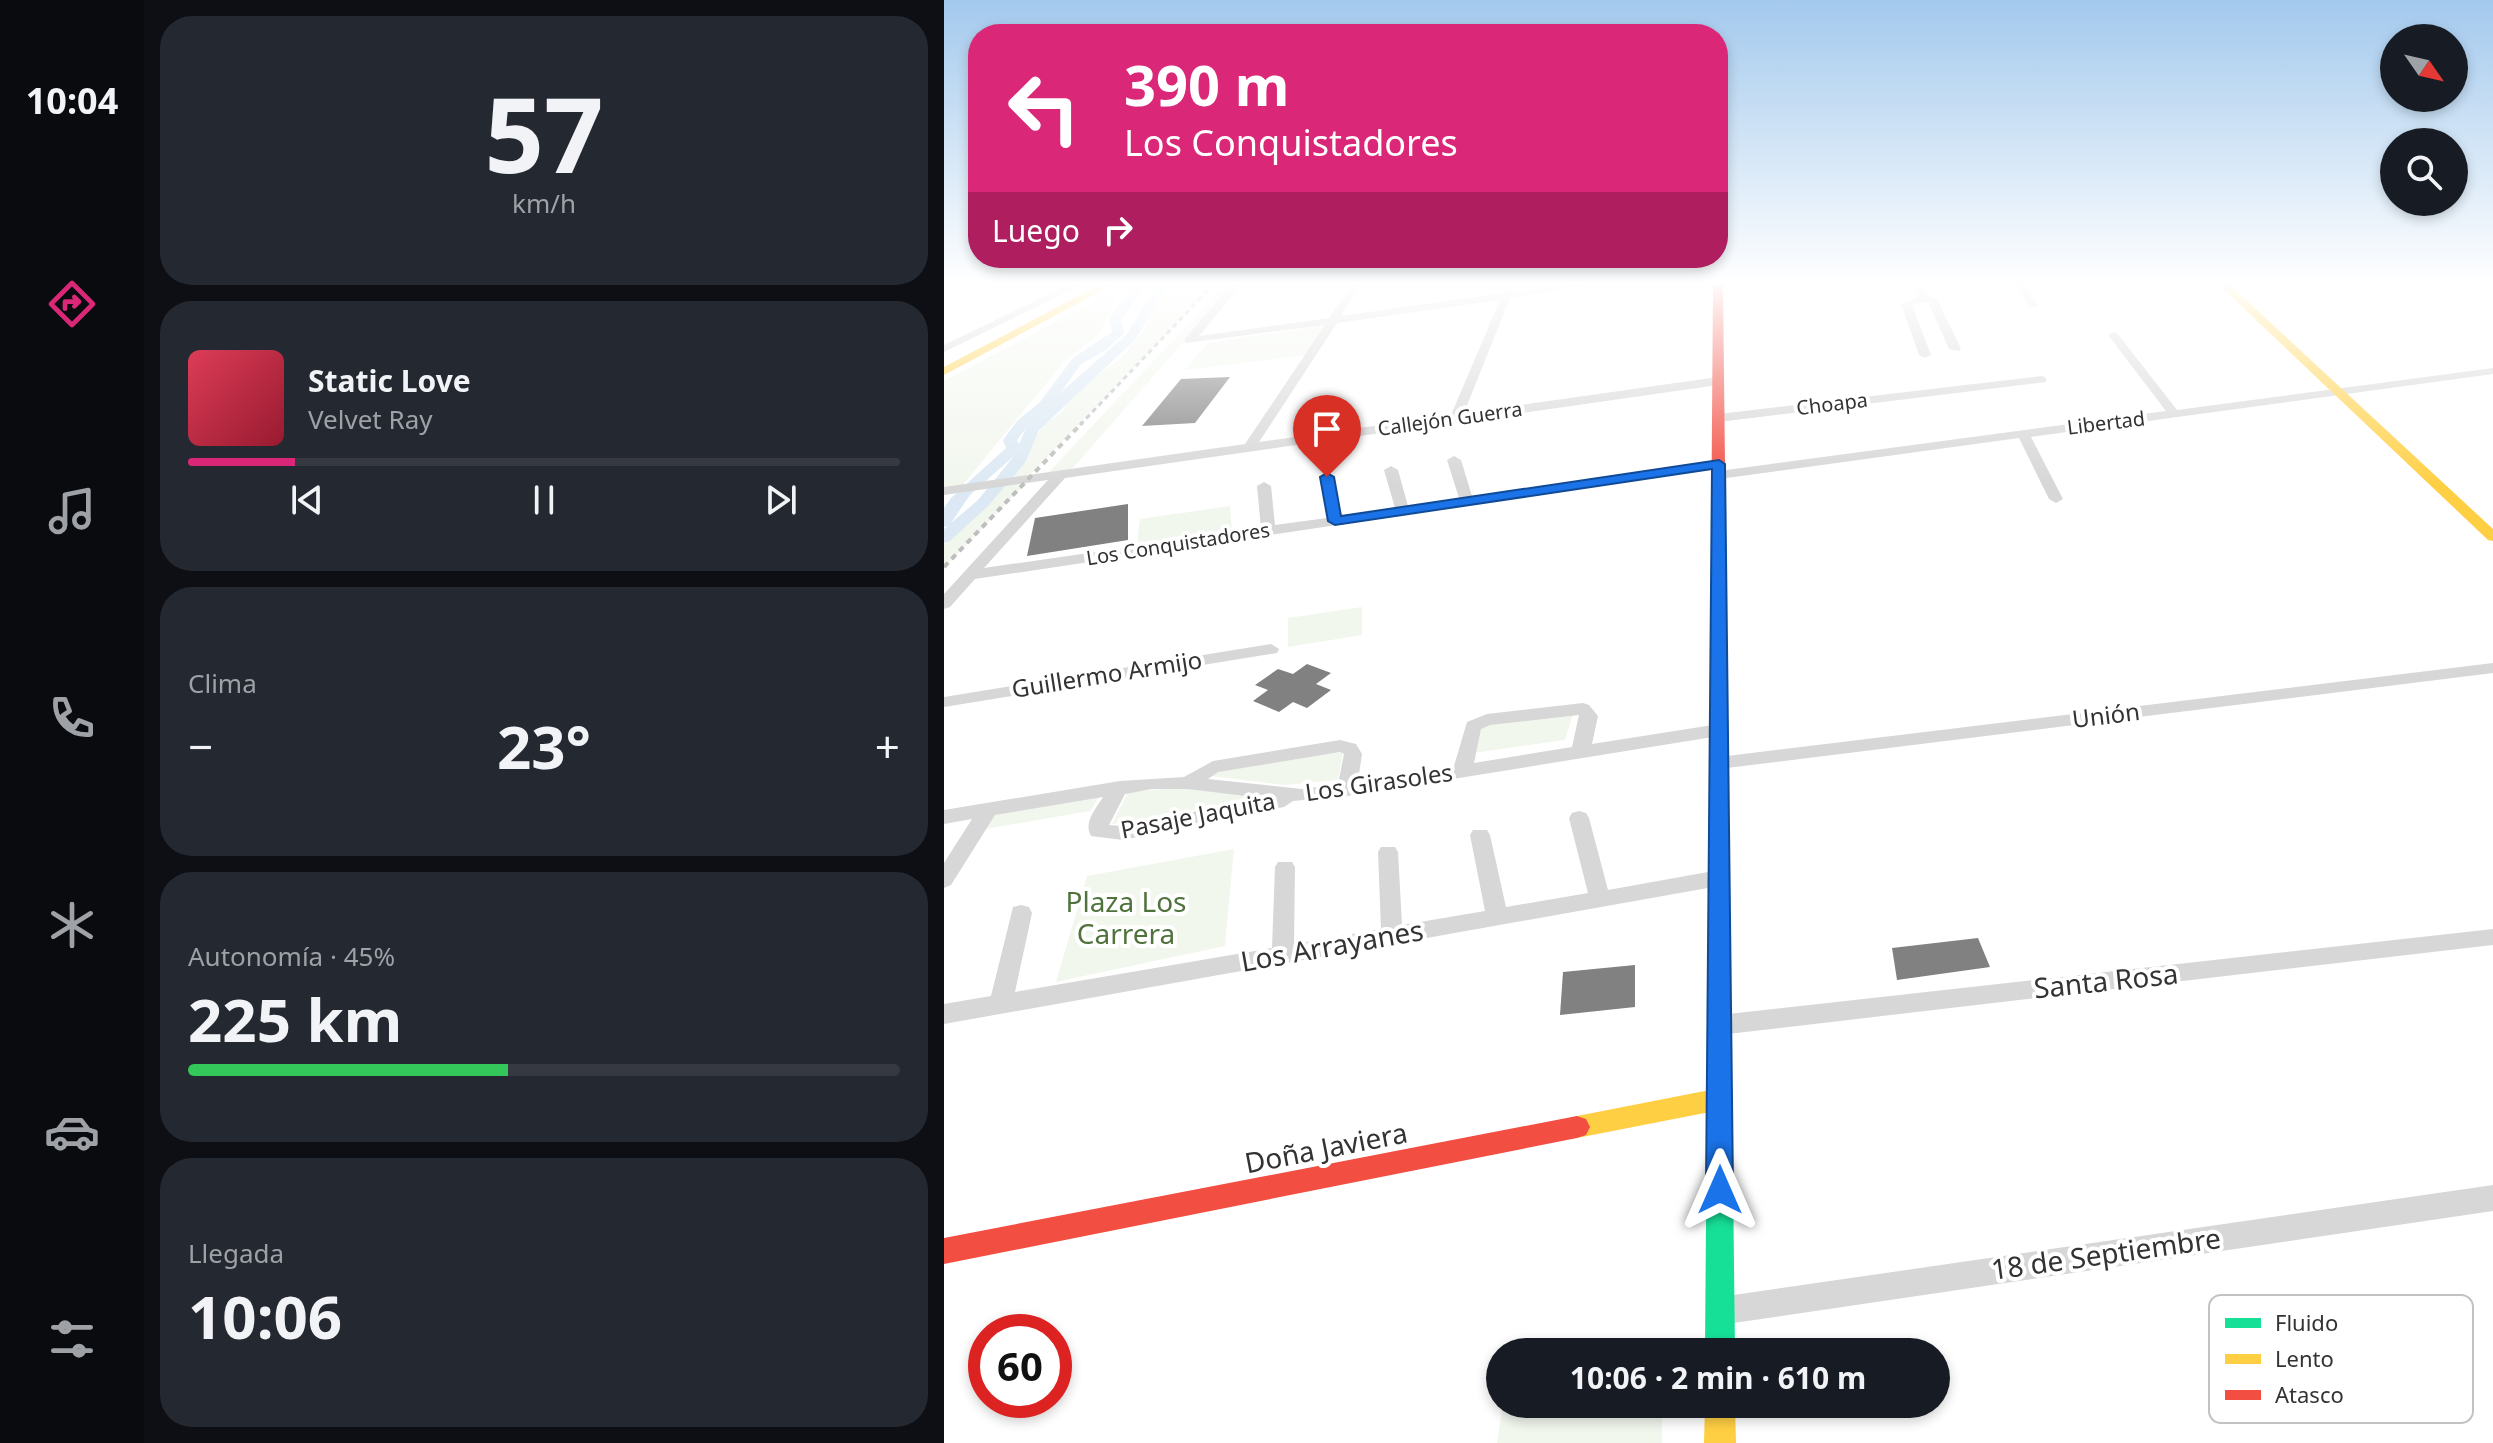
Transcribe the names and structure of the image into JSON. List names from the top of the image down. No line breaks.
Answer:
{"streets":{"main road":["Doña Javiera"],"street":["Choapa","Callejón Guerra","Libertad","Los Conquistadores","Guillermo Armijo","Unión","Los Girasoles","Pasaje Jaquita","Los Arrayanes","Santa Rosa","18 de Septiembre"]},"crossings":[["Libertad","Los Conquistadores"],["Los Girasoles","Pasaje Jaquita"]],"parks":["Plaza Los Carrera"],"legend":["Fluido","Lento","Atasco"],"north":"bottom right","page":{"tabs":"10:04","tile":[["57","km/h"],"Clima",["Autonomía · 45%","225 km"],["Llegada","10:06"]],"turn":["390 m","Los Conquistadores"],"then":"Luego","song":["Static Love","Velvet Ray"],"heat":["−","23°","+"],"limit":"60","trip":"10:06 · 2 min · 610 m"}}
